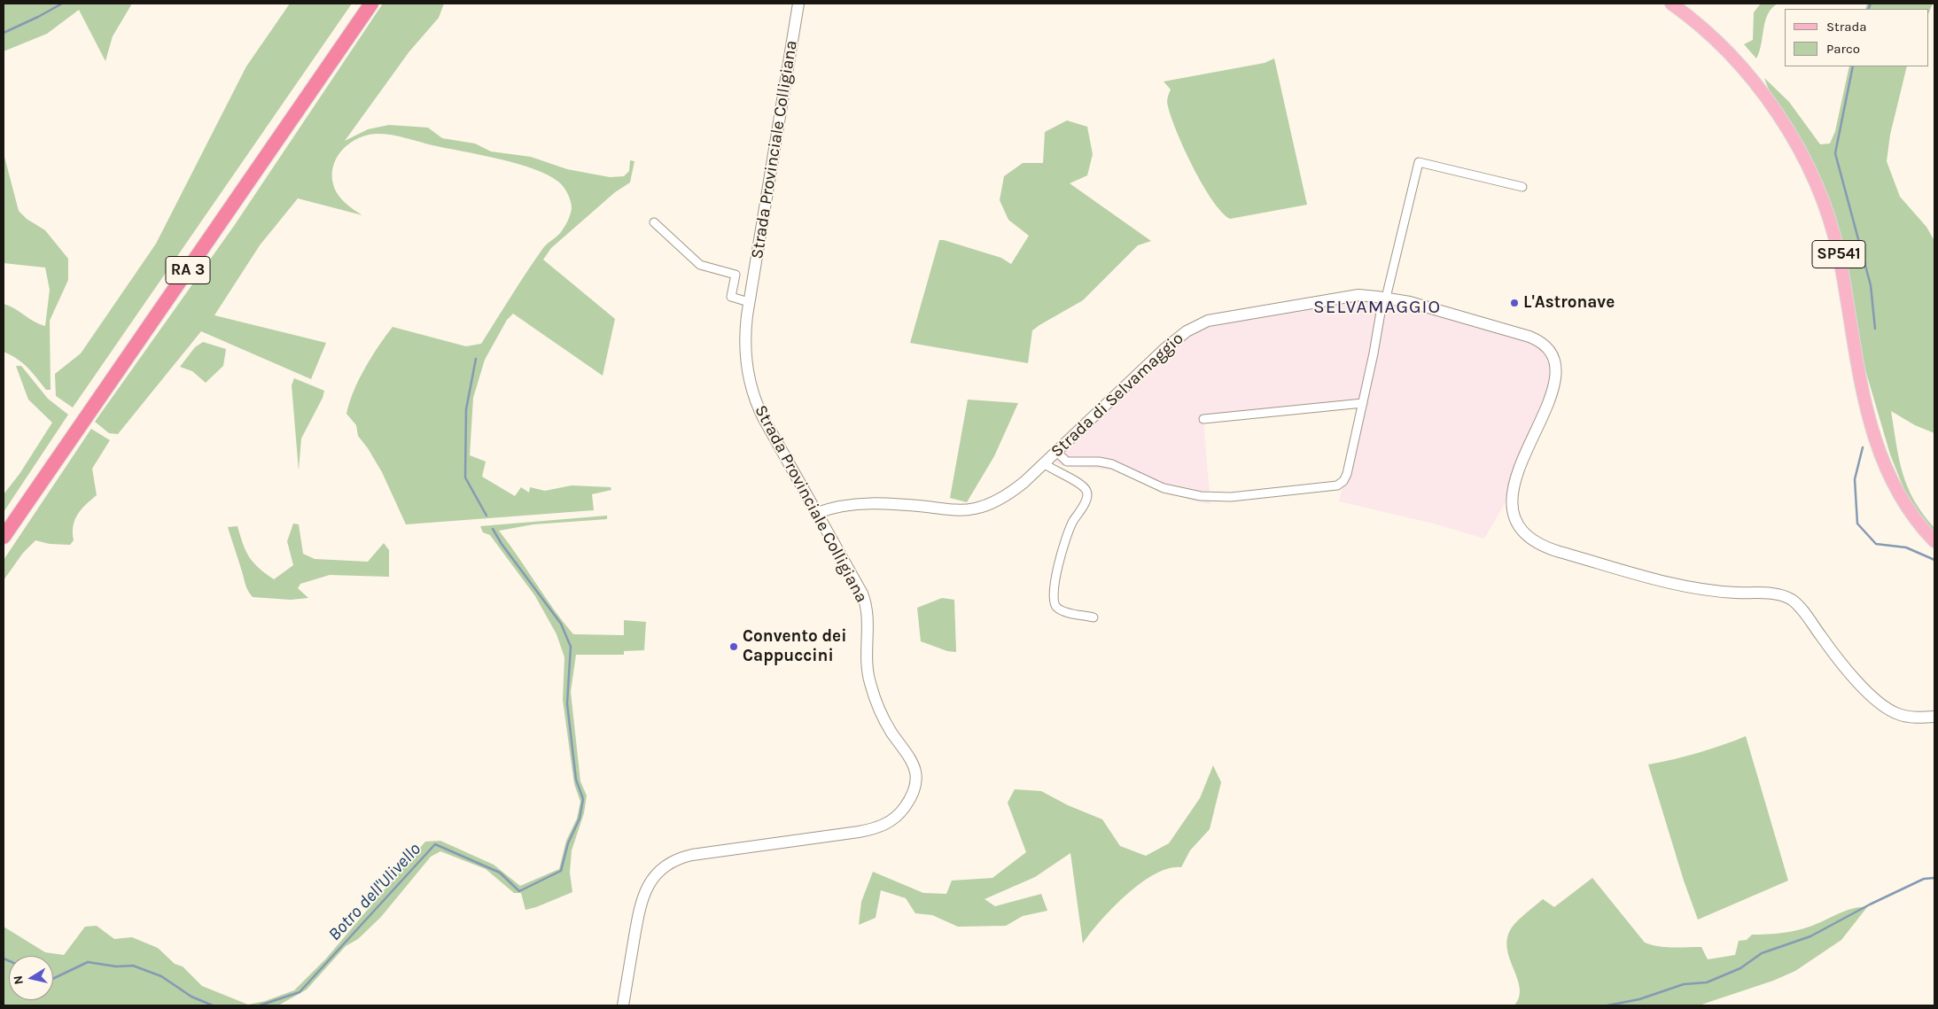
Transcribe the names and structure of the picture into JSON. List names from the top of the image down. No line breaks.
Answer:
{"streets":{"highway":["RA 3"],"main road":["SP541"],"street":["Strada Provinciale Colligiana","Strada di Selvamaggio"]},"crossings":[["Strada Provinciale Colligiana","Strada di Selvamaggio"]],"districts":["SELVAMAGGIO"],"water":["Botro dell'Ulivello"],"places":["L'Astronave","Convento dei Cappuccini"],"legend":["Strada","Parco"],"north":"left"}
